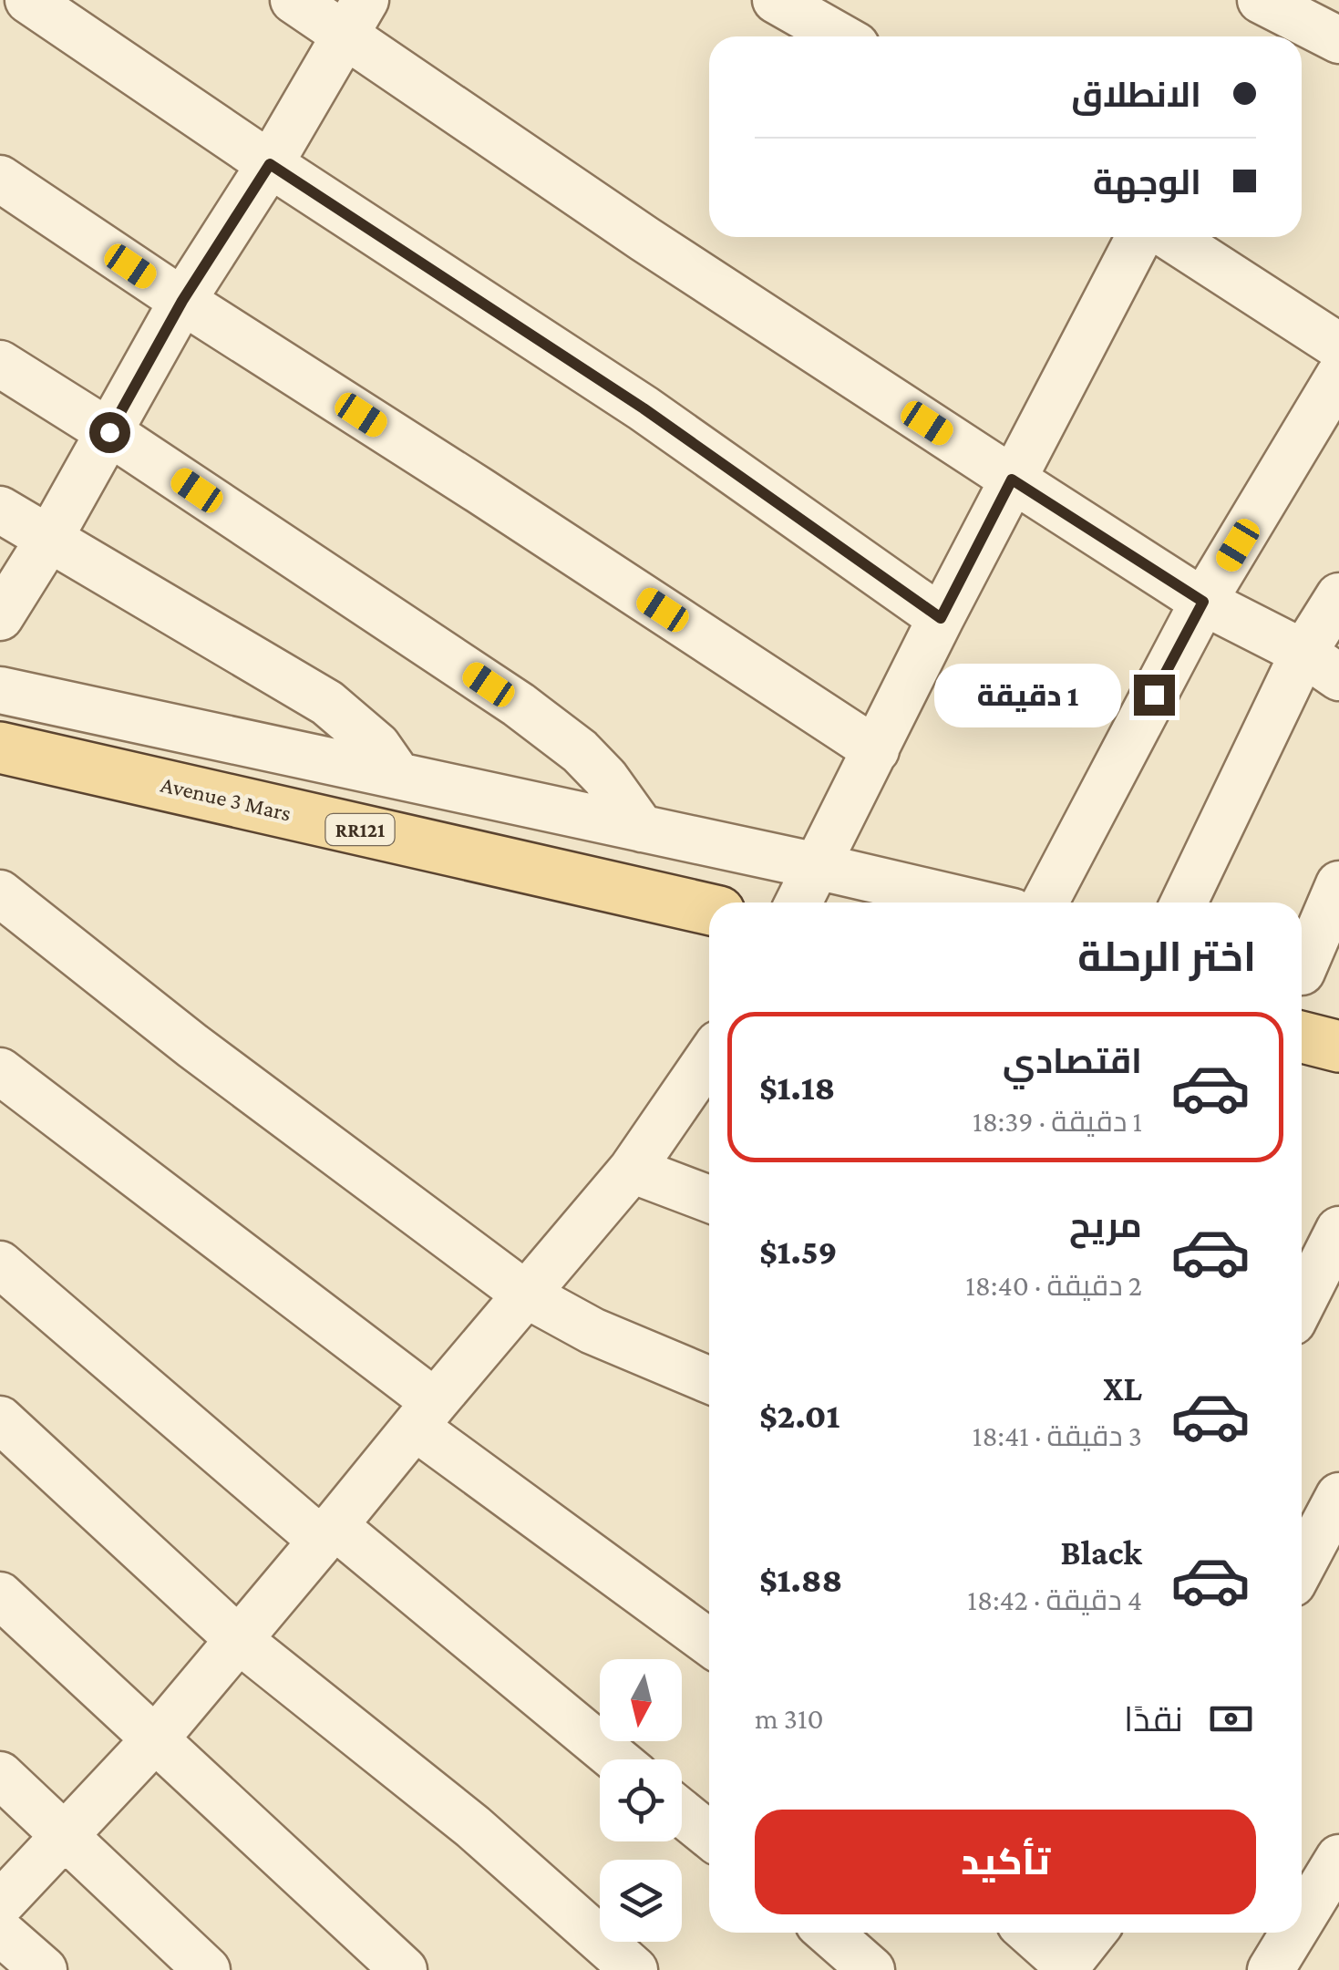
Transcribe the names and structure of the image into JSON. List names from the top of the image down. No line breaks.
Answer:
{"streets":{"main road":["Avenue 3 Mars","RR121"]},"north":"bottom","page":{"banner":["الانطلاق","الوجهة"],"bubble":"1 دقيقة","heading":"اختر الرحلة","list":[{"name":"اقتصادي","note":"1 دقيقة · 18:39","value":"$1.18"},{"name":"مريح","note":"2 دقيقة · 18:40","value":"$1.59"},{"name":"XL","note":"3 دقيقة · 18:41","value":"$2.01"},{"name":"Black","note":"4 دقيقة · 18:42","value":"$1.88"}],"pay":["نقدًا","310 m"],"buttons":"تأكيد"}}
